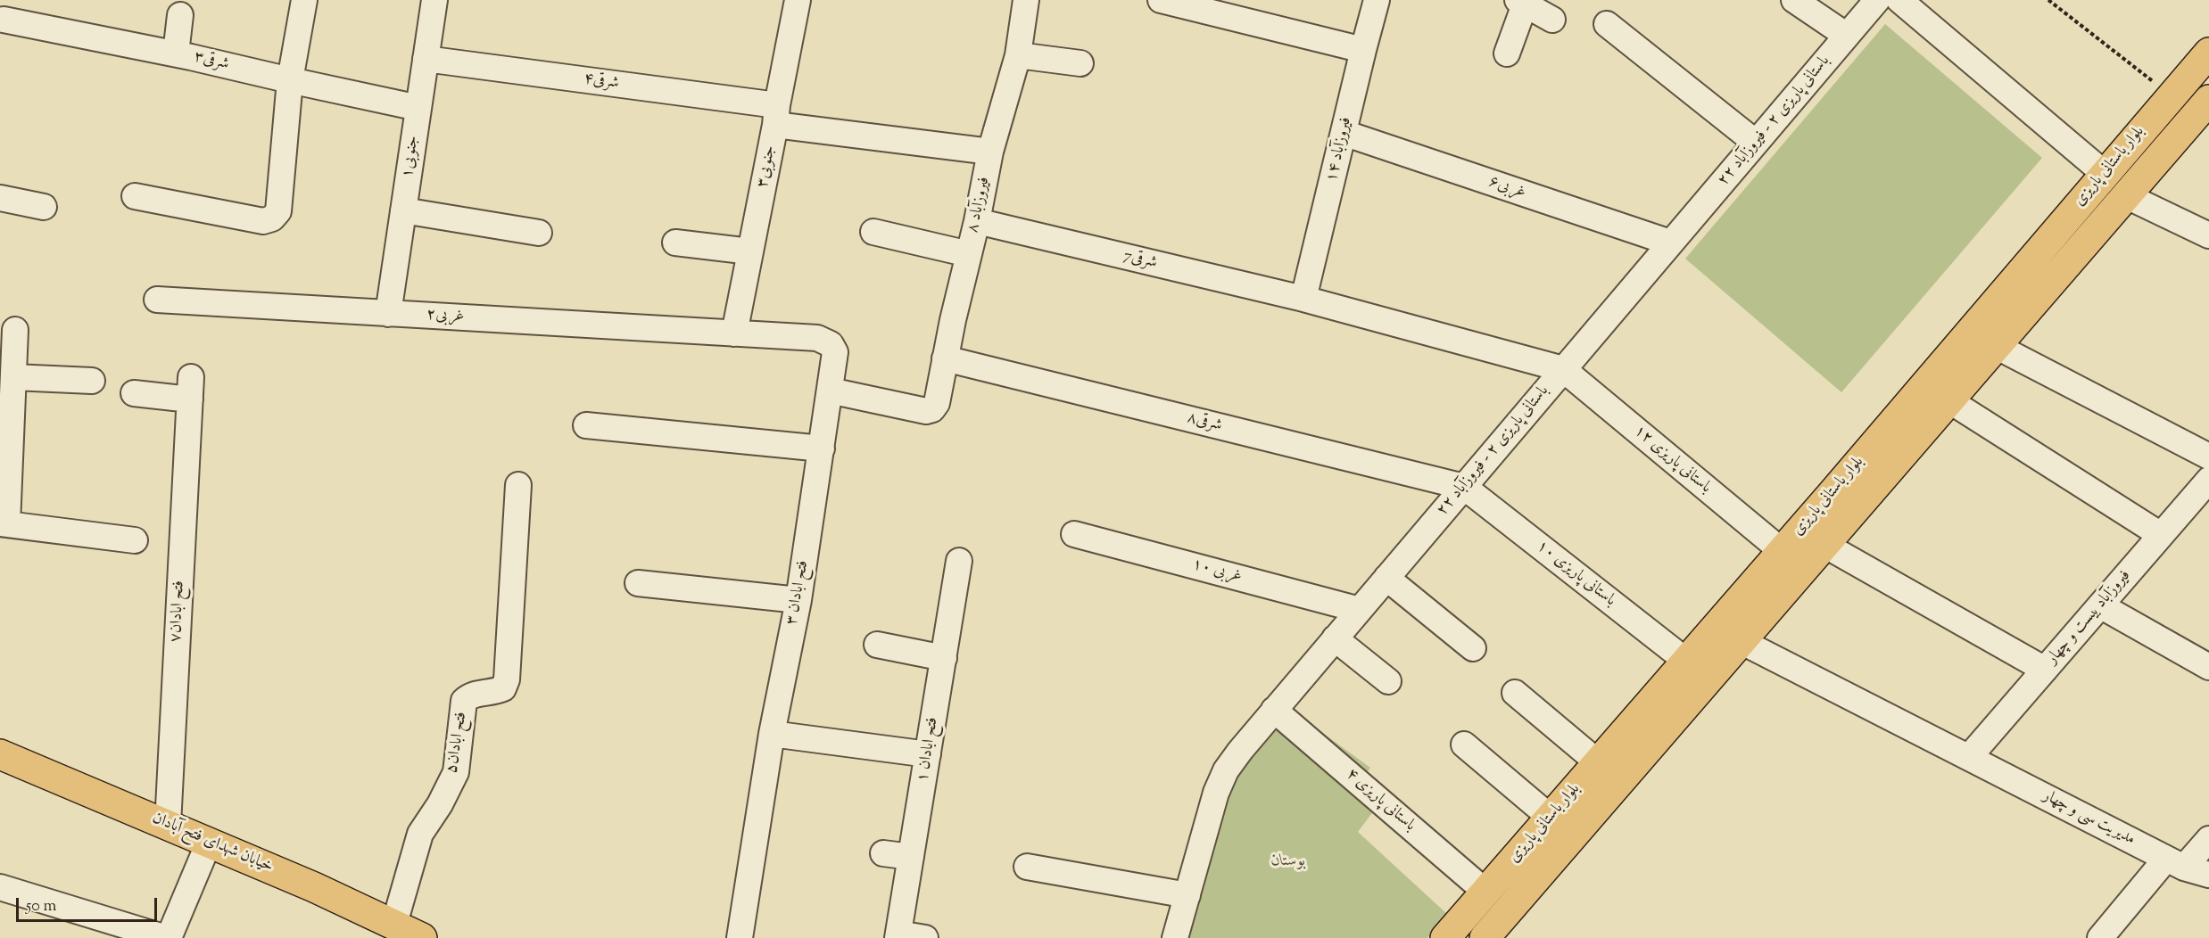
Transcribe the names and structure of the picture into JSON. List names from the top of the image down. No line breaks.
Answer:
{"streets":{"main road":["بلوار باستانی پاریزی","خیابان شهدای فتح آبادان"],"street":["شرقی۳","شرقی۴","باستانی پاریزی ۲ - فیروزآباد ۲۲","فیروزآباد ۱۴","جنوبی۱","جنوبی۳","غربی۶","فیروزآباد ۸","شرقی7","غربی۲","شرقی۸","باستانی پاریزی ۱۲","غربی ۱۰","باستانی پاریزی ۱۰","فتح ابادان ۳","فتح ابادان۷","فیروزآباد بیست و چهار","فتح ابادان۵","فتح ابادان ۱","باستانی پاریزی ۴","مدیریت سی و چهار"]},"crossings":[["شرقی۳","جنوبی۱"],["شرقی۴","جنوبی۱"],["شرقی۴","جنوبی۳"],["باستانی پاریزی ۲ - فیروزآباد ۲۲","غربی۶"],["باستانی پاریزی ۲ - فیروزآباد ۲۲","شرقی7"],["باستانی پاریزی ۲ - فیروزآباد ۲۲","شرقی۸"],["باستانی پاریزی ۲ - فیروزآباد ۲۲","باستانی پاریزی ۱۲"],["باستانی پاریزی ۲ - فیروزآباد ۲۲","غربی ۱۰"],["باستانی پاریزی ۲ - فیروزآباد ۲۲","باستانی پاریزی ۱۰"],["باستانی پاریزی ۲ - فیروزآباد ۲۲","باستانی پاریزی ۴"],["فیروزآباد ۱۴","غربی۶"],["فیروزآباد ۱۴","شرقی7"],["جنوبی۱","غربی۲"],["جنوبی۳","غربی۲"],["جنوبی۳","فتح ابادان ۳"],["بلوار باستانی پاریزی","باستانی پاریزی ۱۲"],["بلوار باستانی پاریزی","باستانی پاریزی ۱۰"],["بلوار باستانی پاریزی","باستانی پاریزی ۴"],["بلوار باستانی پاریزی","مدیریت سی و چهار"],["فیروزآباد ۸","شرقی7"],["فیروزآباد ۸","شرقی۸"],["فیروزآباد ۸","فتح ابادان ۳"],["شرقی7","باستانی پاریزی ۱۲"],["غربی۲","فتح ابادان ۳"],["شرقی۸","باستانی پاریزی ۱۰"],["فتح ابادان۷","خیابان شهدای فتح آبادان"],["فیروزآباد بیست و چهار","مدیریت سی و چهار"],["فتح ابادان۵","خیابان شهدای فتح آبادان"]],"parks":["بوستان"],"scale_bar":"50 m"}
